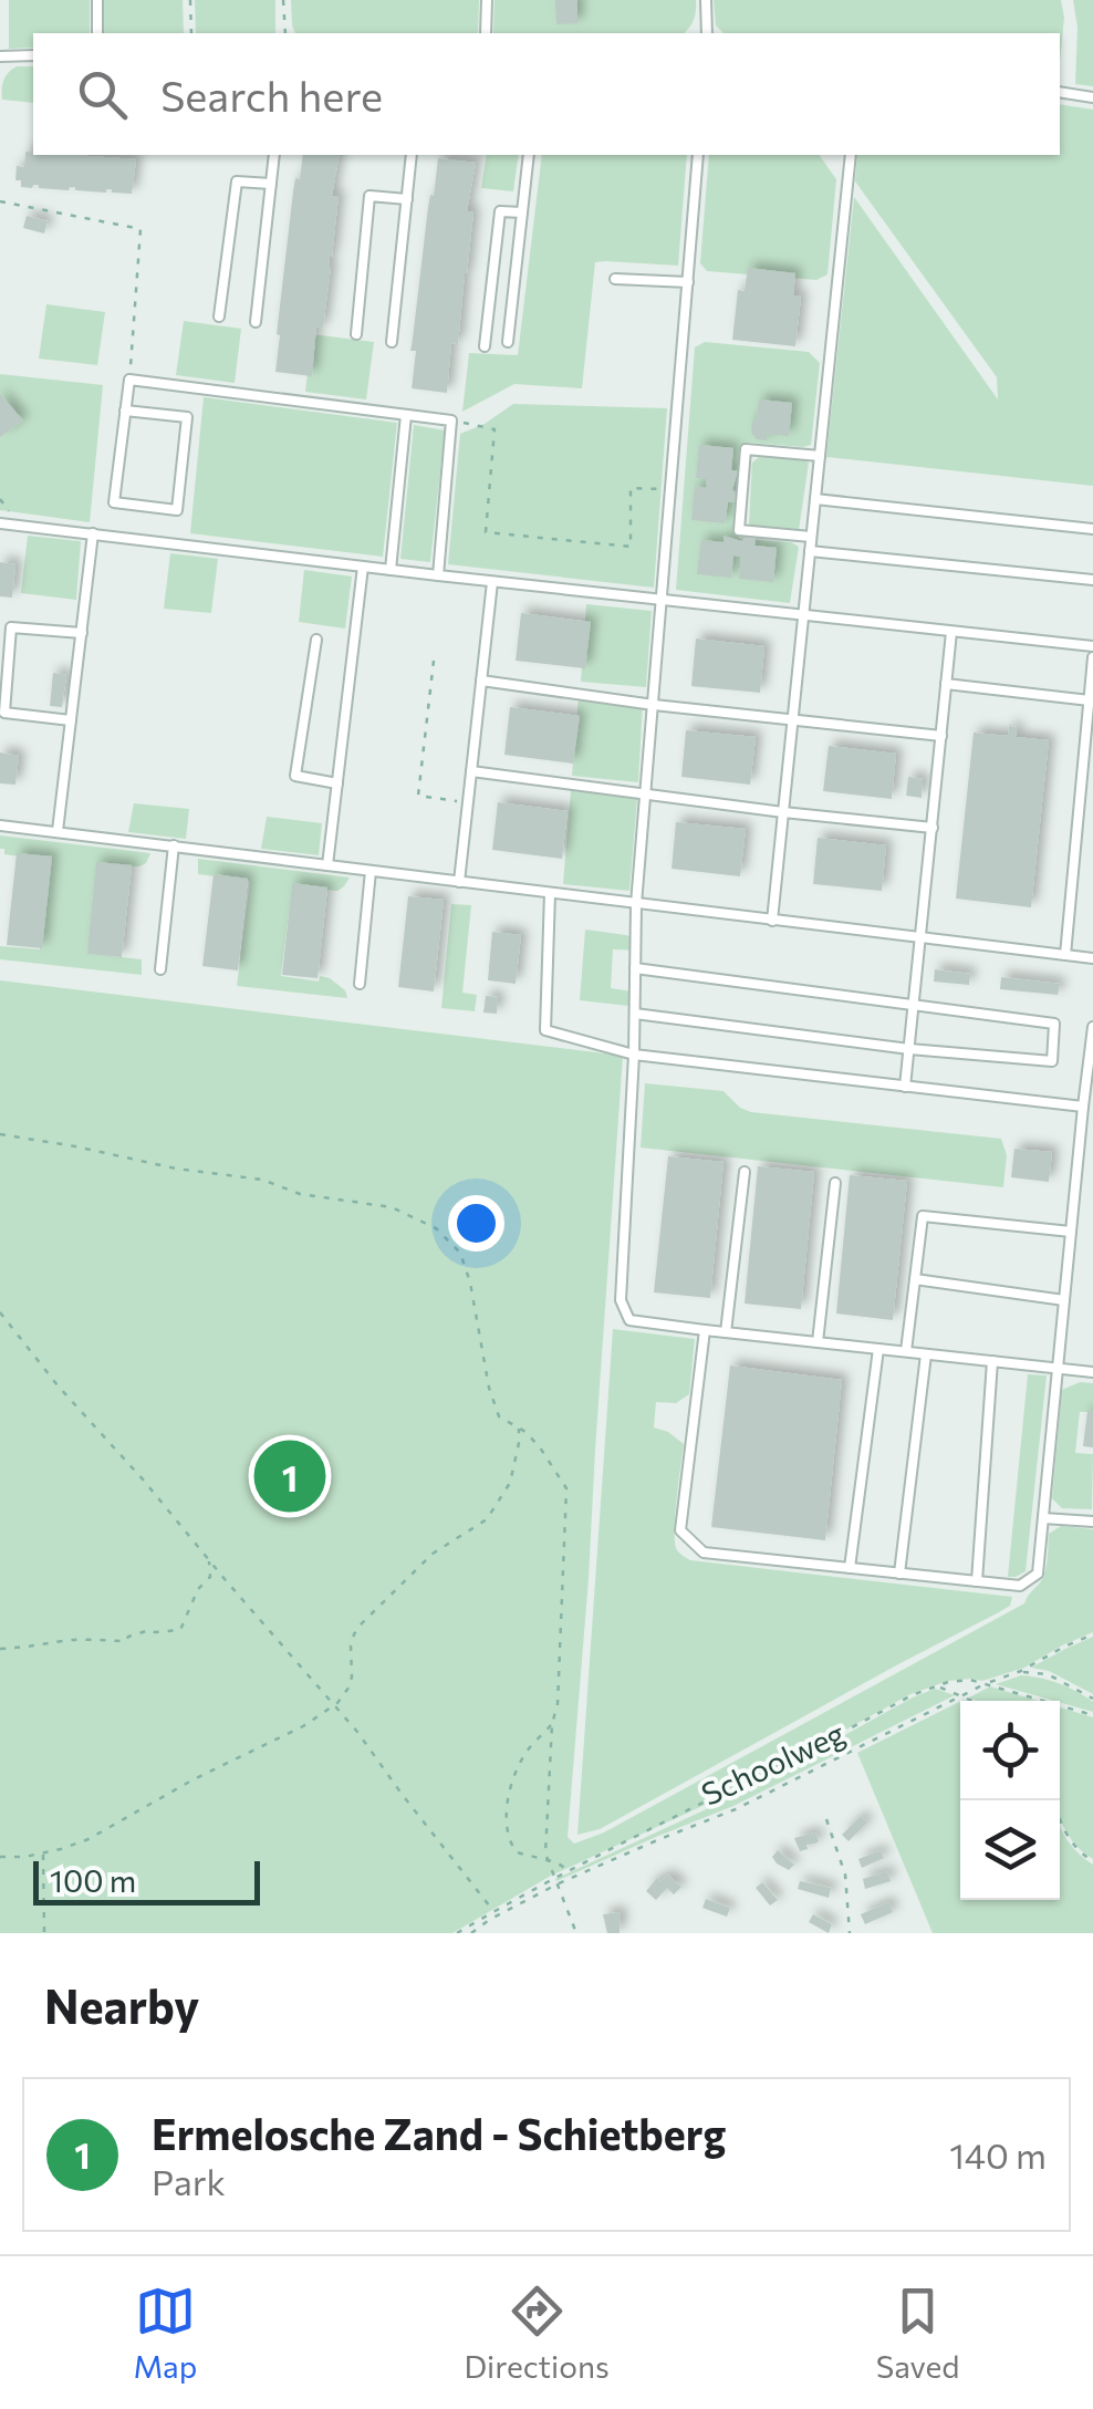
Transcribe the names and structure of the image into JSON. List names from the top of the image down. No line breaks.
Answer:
{"streets":{"path":["Schoolweg"]},"scale_bar":"100 m","page":{"search":"Search here","pins":"1","scale":"100 m","heading":"Nearby","list":[{"mark":"1","name":"Ermelosche Zand - Schietberg","note":"Park","value":"140 m"}],"nav":["Map","Directions","Saved"]}}
